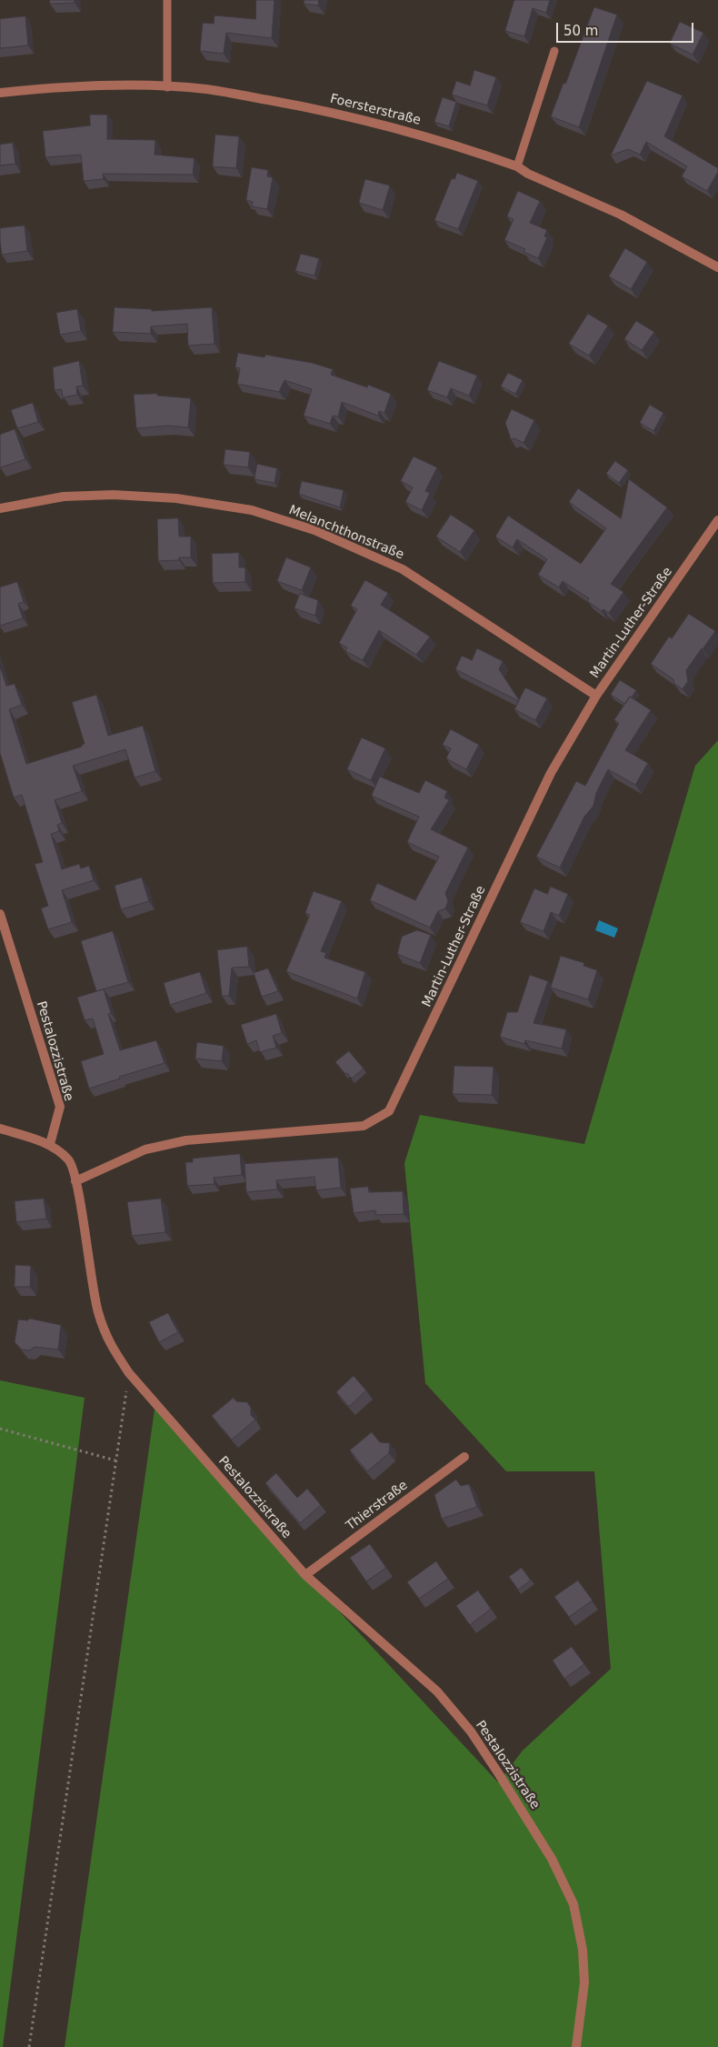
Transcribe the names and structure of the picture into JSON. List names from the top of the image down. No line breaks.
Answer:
{"streets":{"street":["Foersterstraße","Melanchthonstraße","Martin-Luther-Straße","Pestalozzistraße","Thierstraße"]},"crossings":[["Melanchthonstraße","Martin-Luther-Straße"],["Martin-Luther-Straße","Pestalozzistraße"],["Pestalozzistraße","Thierstraße"]],"scale_bar":"50 m"}
